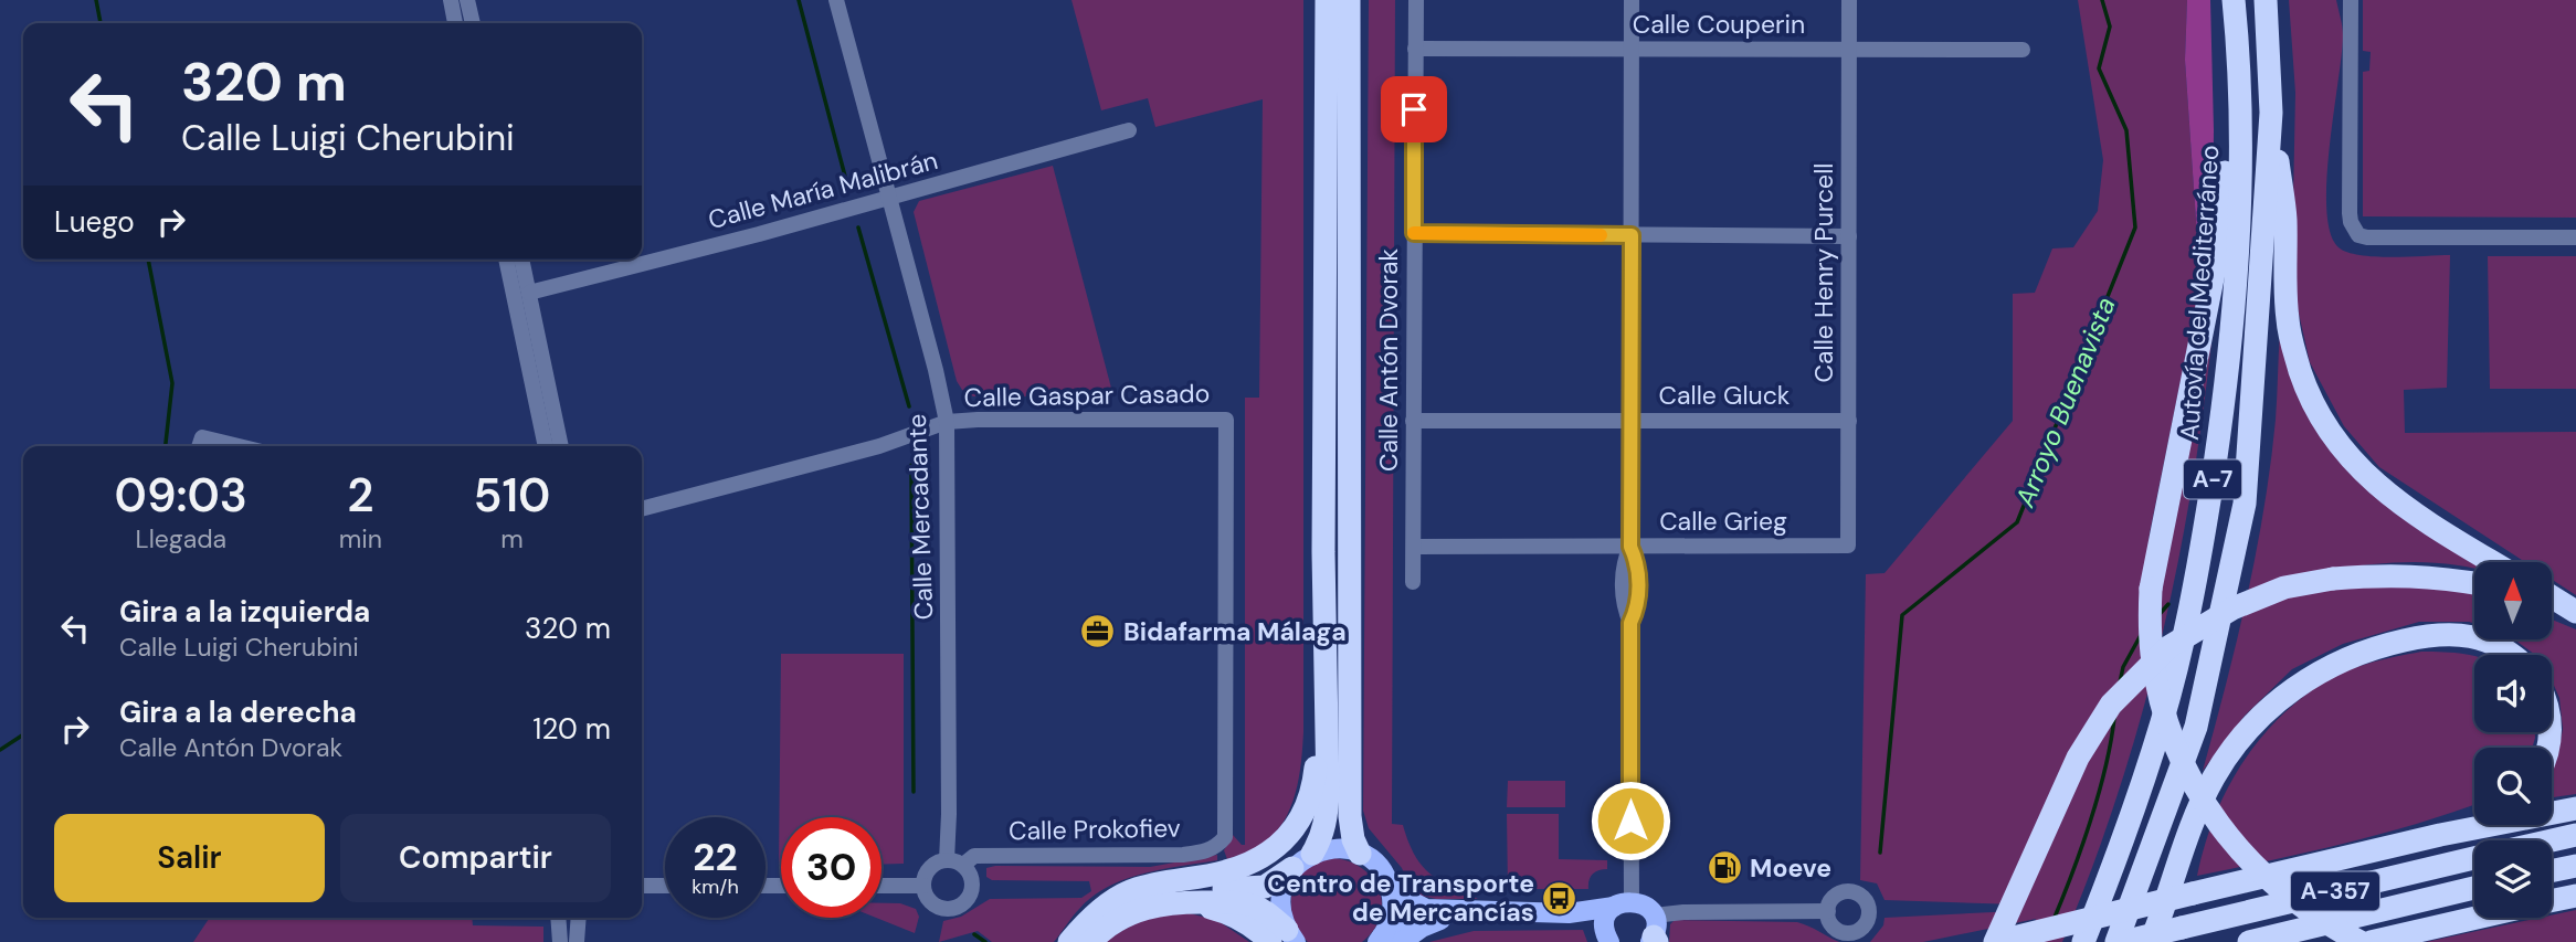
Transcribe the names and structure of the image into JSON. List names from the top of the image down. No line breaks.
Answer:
{"streets":{"highway":["Autovía del Mediterráneo","A-7","A-357"],"street":["Calle Couperin","Calle María Malibrán","Calle Henry Purcell","Calle Antón Dvorak","Calle Gaspar Casado","Calle Gluck","Calle Mercadante","Calle Grieg","Calle Prokofiev"]},"crossings":[["Calle Couperin","Calle Henry Purcell"],["Calle Couperin","Calle Antón Dvorak"],["Calle María Malibrán","Calle Mercadante"],["Calle Henry Purcell","Calle Gluck"],["Calle Henry Purcell","Calle Grieg"],["Calle Antón Dvorak","Calle Gluck"],["Calle Antón Dvorak","Calle Grieg"],["Calle Gaspar Casado","Calle Mercadante"],["Calle Gaspar Casado","Calle Prokofiev"],["Calle Mercadante","Calle Prokofiev"]],"water":["Arroyo Buenavista"],"places":{"office":["Bidafarma Málaga"],"fuel station":["Moeve"],"bus stop":["Centro de Transporte de Mercancías"]},"north":"top","page":{"turn":["320 m","Calle Luigi Cherubini"],"then":"Luego","eta":["09:03","Llegada","2","min","510","m"],"list":[{"name":"Gira a la izquierda","note":"Calle Luigi Cherubini","value":"320 m"},{"name":"Gira a la derecha","note":"Calle Antón Dvorak","value":"120 m"}],"buttons":["Salir","Compartir"],"speed":"22 km/h","limit":"30"}}
